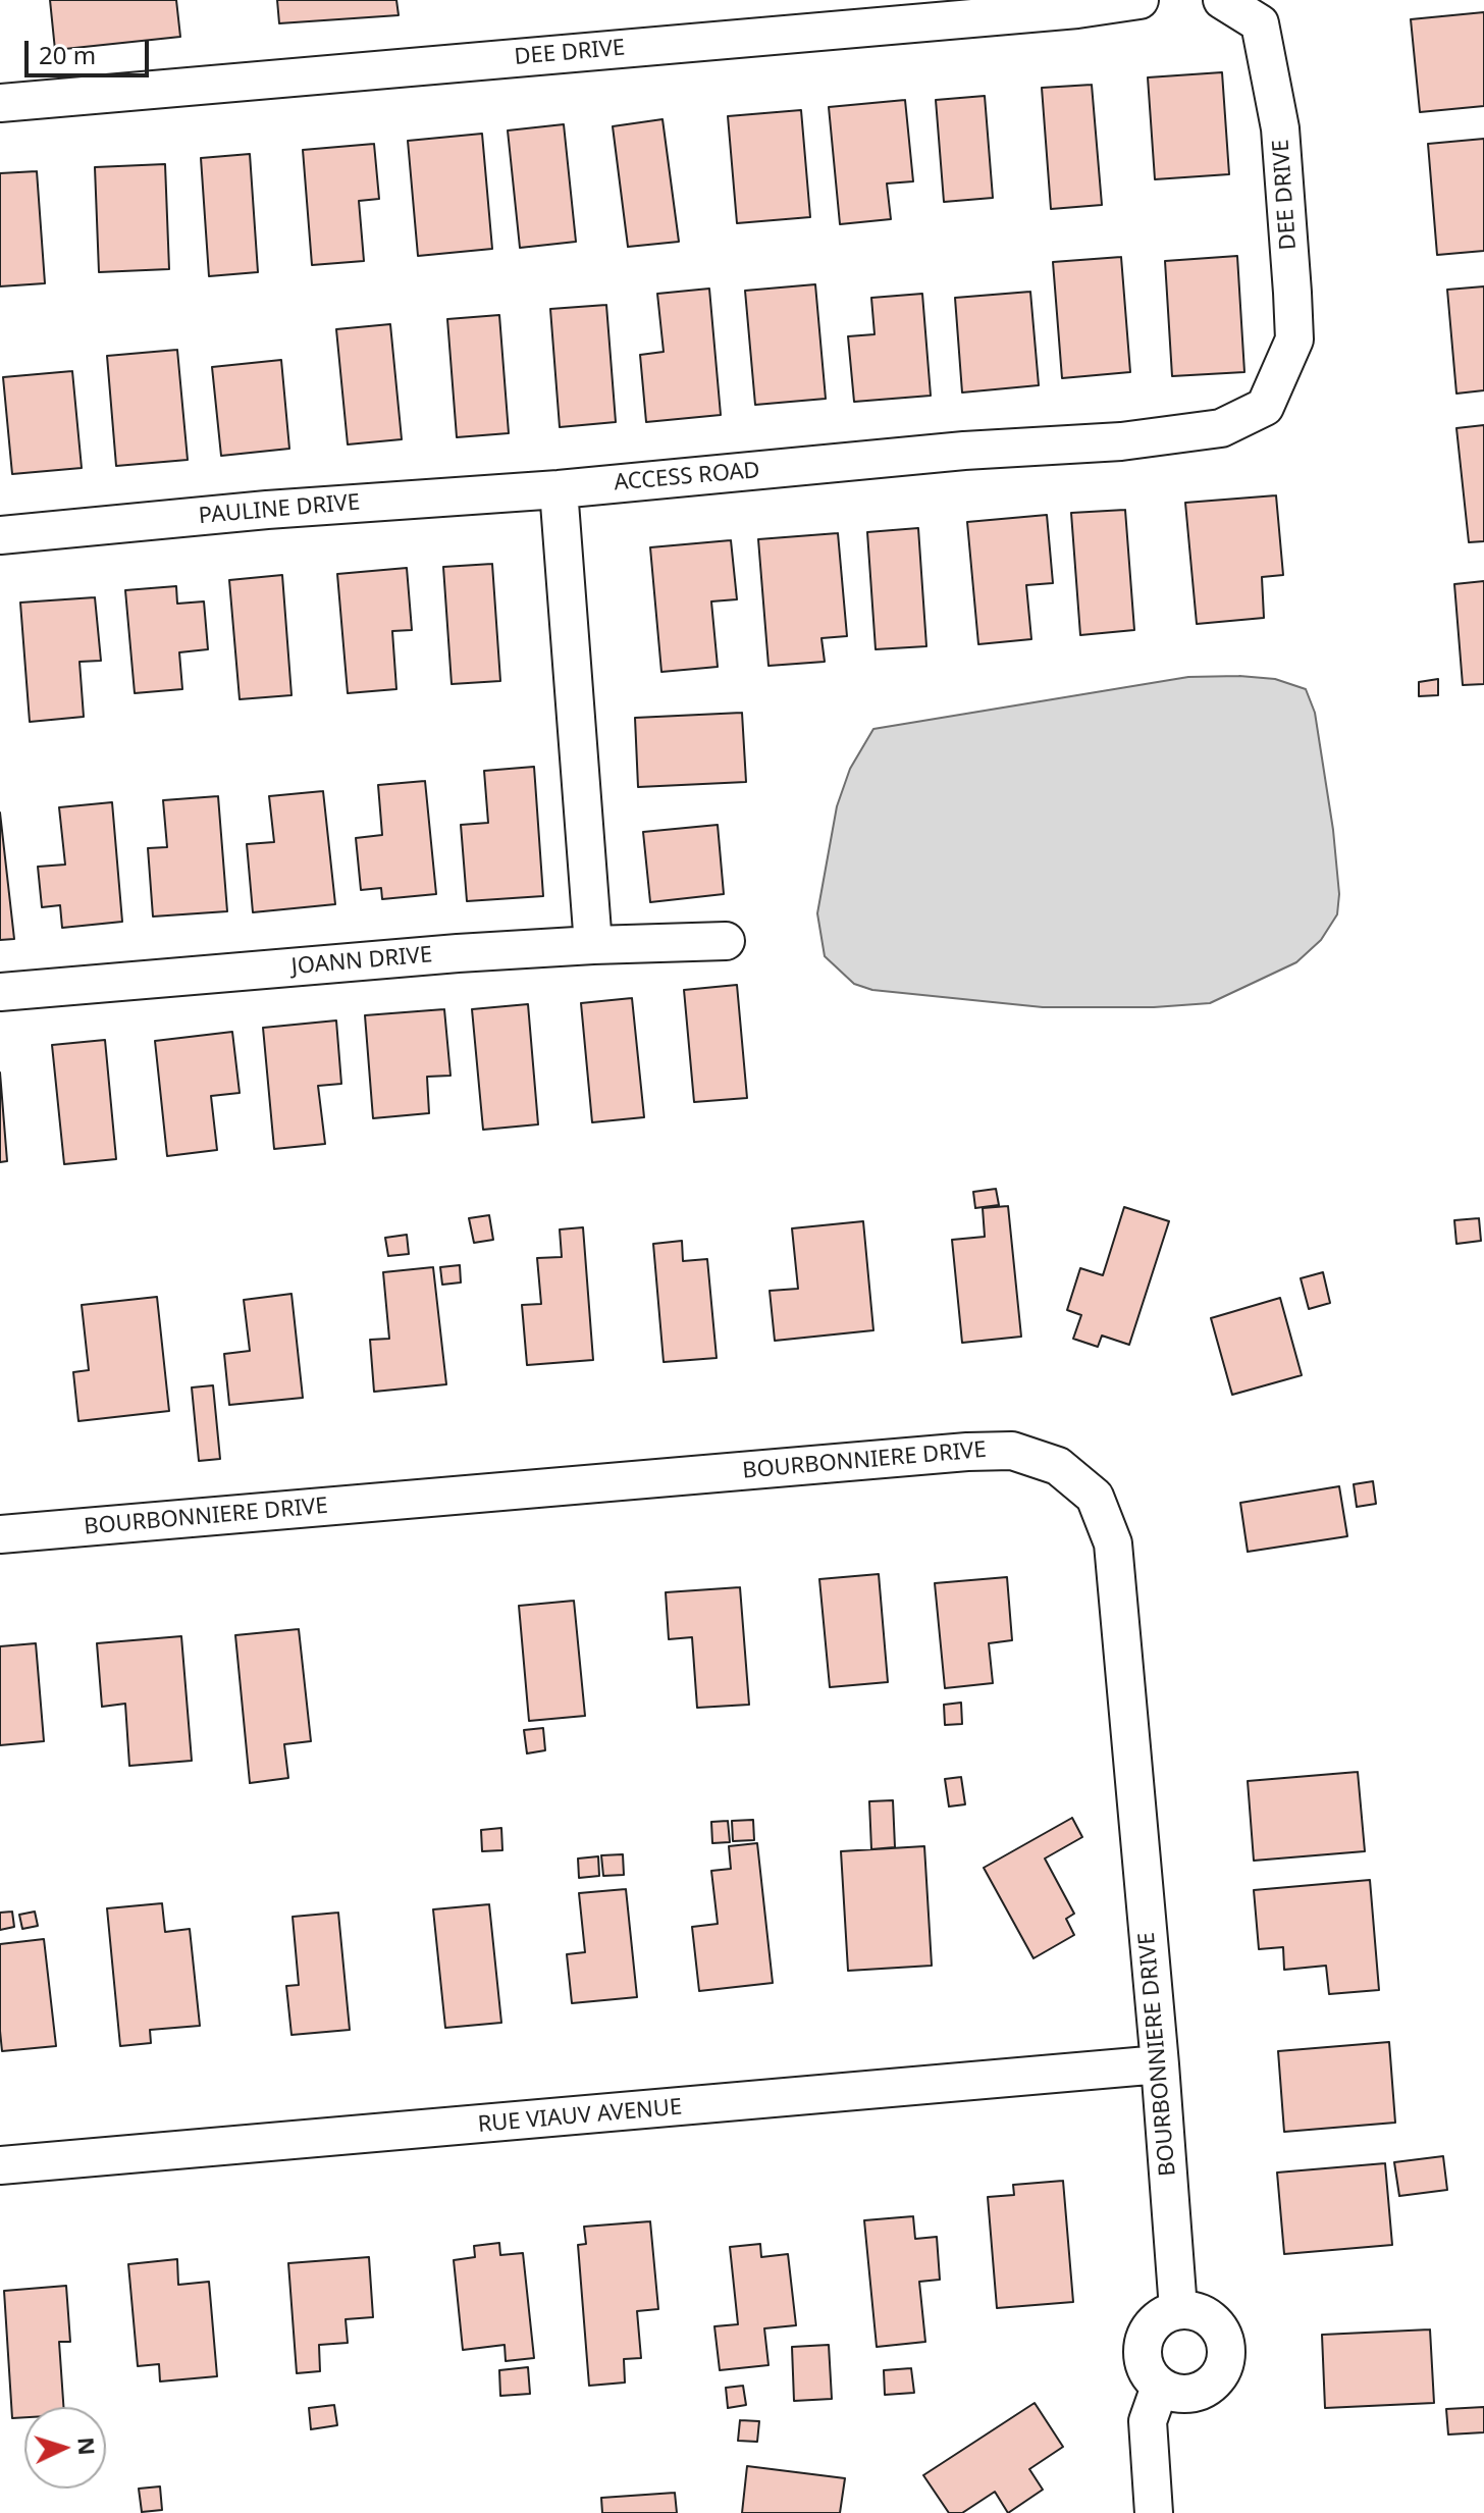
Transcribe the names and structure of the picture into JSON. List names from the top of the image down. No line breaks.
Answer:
{"streets":{"street":["DEE DRIVE","ACCESS ROAD","PAULINE DRIVE","JOANN DRIVE","BOURBONNIERE DRIVE","RUE VIAUV AVENUE"]},"crossings":[["DEE DRIVE","ACCESS ROAD"],["ACCESS ROAD","PAULINE DRIVE"],["BOURBONNIERE DRIVE","RUE VIAUV AVENUE"]],"scale_bar":"20 m","north":"right"}
